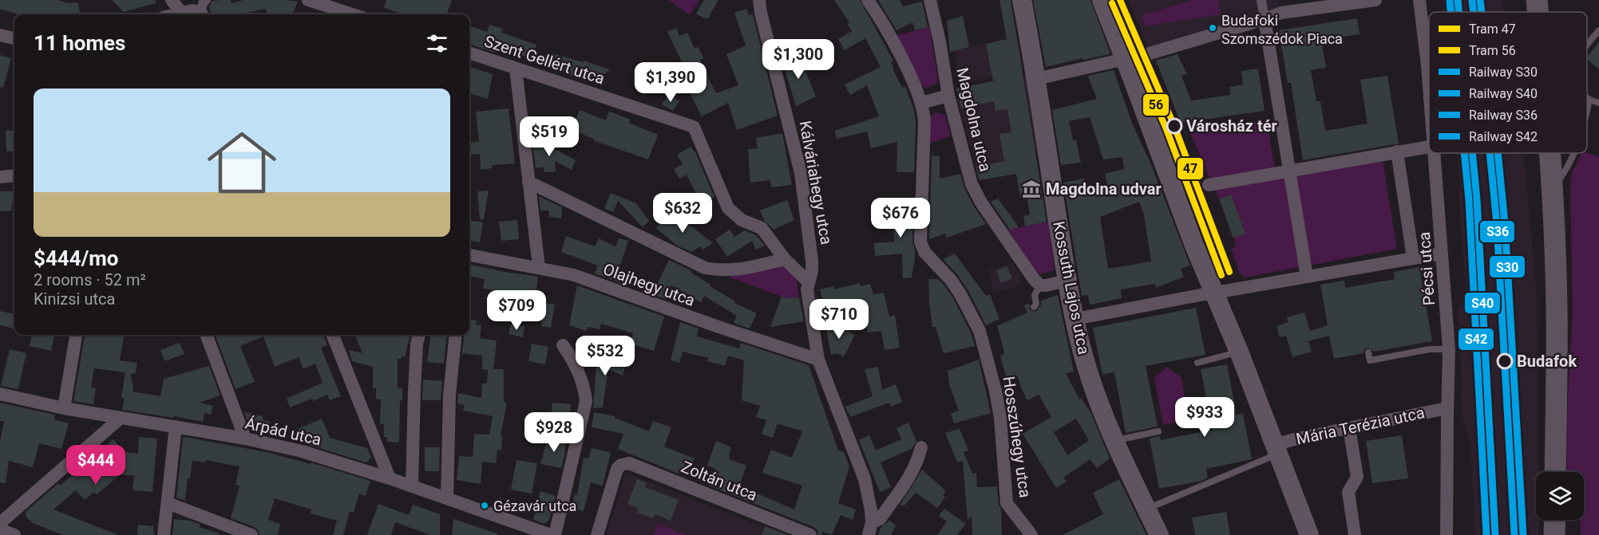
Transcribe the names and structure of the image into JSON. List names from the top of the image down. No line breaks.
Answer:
{"streets":{"main road":["Kossuth Lajos utca","Mária Terézia utca"],"street":["Szent Gellért utca","Magdolna utca","Kálváriahegy utca","Pécsi utca","Olajhegy utca","Árpád utca","Hosszúhegy utca","Zoltán utca"]},"crossings":[["Kálváriahegy utca","Olajhegy utca"],["Pécsi utca","Mária Terézia utca"]],"places":{"other":["Budafoki Szomszédok Piaca","Városház tér","Budafok","Gézavár utca"],"museum":["Magdolna udvar"]},"lines":["tram line 47","rail line S30","rail line S40","rail line S36","rail line S42","tram line 56"],"legend":["Tram 47","Tram 56","Railway S30","Railway S40","Railway S36","Railway S42"],"page":{"heading":"11 homes","price":["$1,300","$1,390","$519","$632","$676","$709","$710","$532","$933","$928","$444"],"list":[{"name":"$444/mo","note":"2 rooms · 52 m² · Kinizsi utca"}]}}
